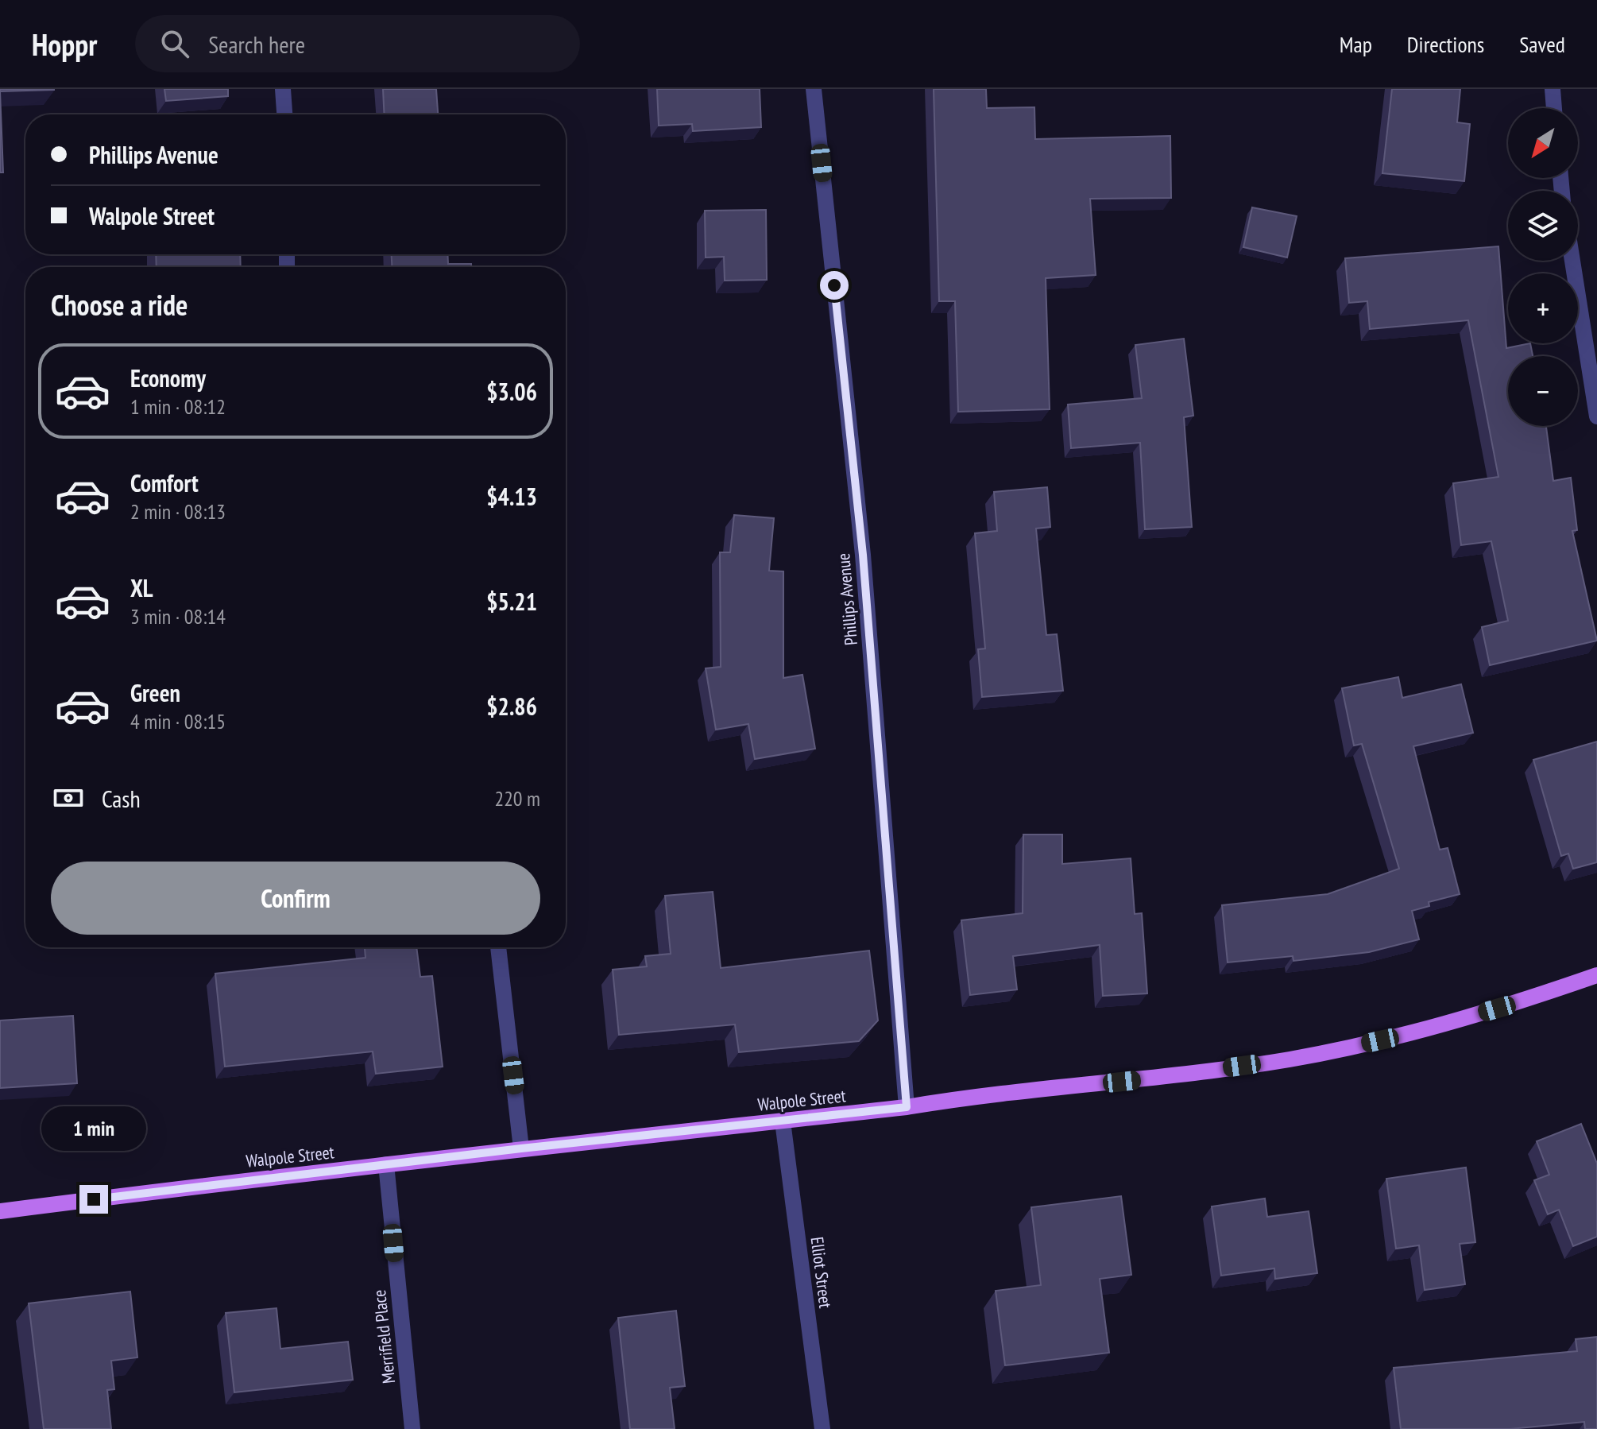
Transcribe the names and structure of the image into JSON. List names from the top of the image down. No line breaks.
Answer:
{"streets":{"main road":["Walpole Street"],"street":["Phillips Avenue","Elliot Street","Merrifield Place"]},"crossings":[["Phillips Avenue","Walpole Street"],["Walpole Street","Elliot Street"],["Walpole Street","Merrifield Place"]],"north":"bottom left","page":{"header":"Hoppr","search":"Search here","nav":["Map","Directions","Saved"],"map_buttons":["+","−"],"banner":["Phillips Avenue","Walpole Street"],"heading":"Choose a ride","list":[{"name":"Economy","note":"1 min · 08:12","value":"$3.06"},{"name":"Comfort","note":"2 min · 08:13","value":"$4.13"},{"name":"XL","note":"3 min · 08:14","value":"$5.21"},{"name":"Green","note":"4 min · 08:15","value":"$2.86"}],"pay":["Cash","220 m"],"buttons":"Confirm","bubble":"1 min"}}
